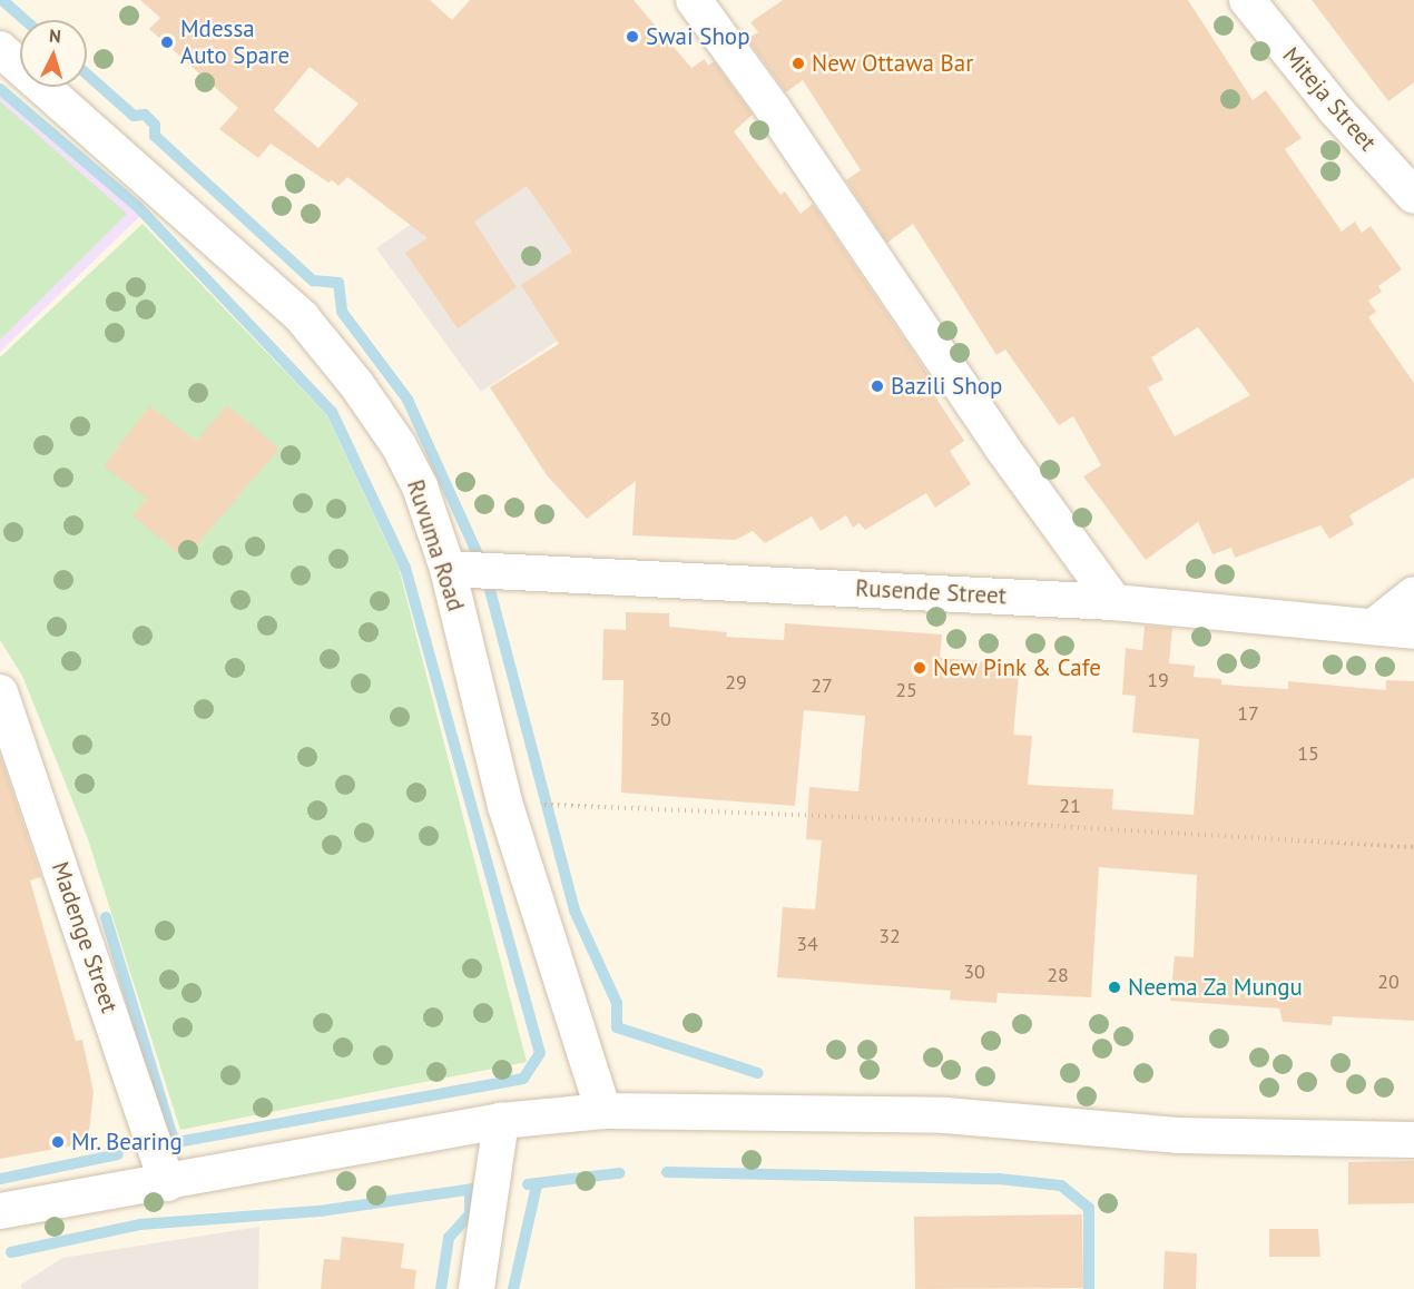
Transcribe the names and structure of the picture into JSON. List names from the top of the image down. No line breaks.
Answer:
{"streets":{"street":["Miteja Street","Ruvuma Road","Rusende Street","Madenge Street"]},"crossings":[["Ruvuma Road","Rusende Street"]],"places":["Swai Shop","Mdessa Auto Spare","New Ottawa Bar","Bazili Shop","New Pink & Cafe","Neema Za Mungu","Mr. Bearing"],"house_numbers":["19","29","27","25","17","30","15","21","32","34","30","28","20"],"north":"top"}
